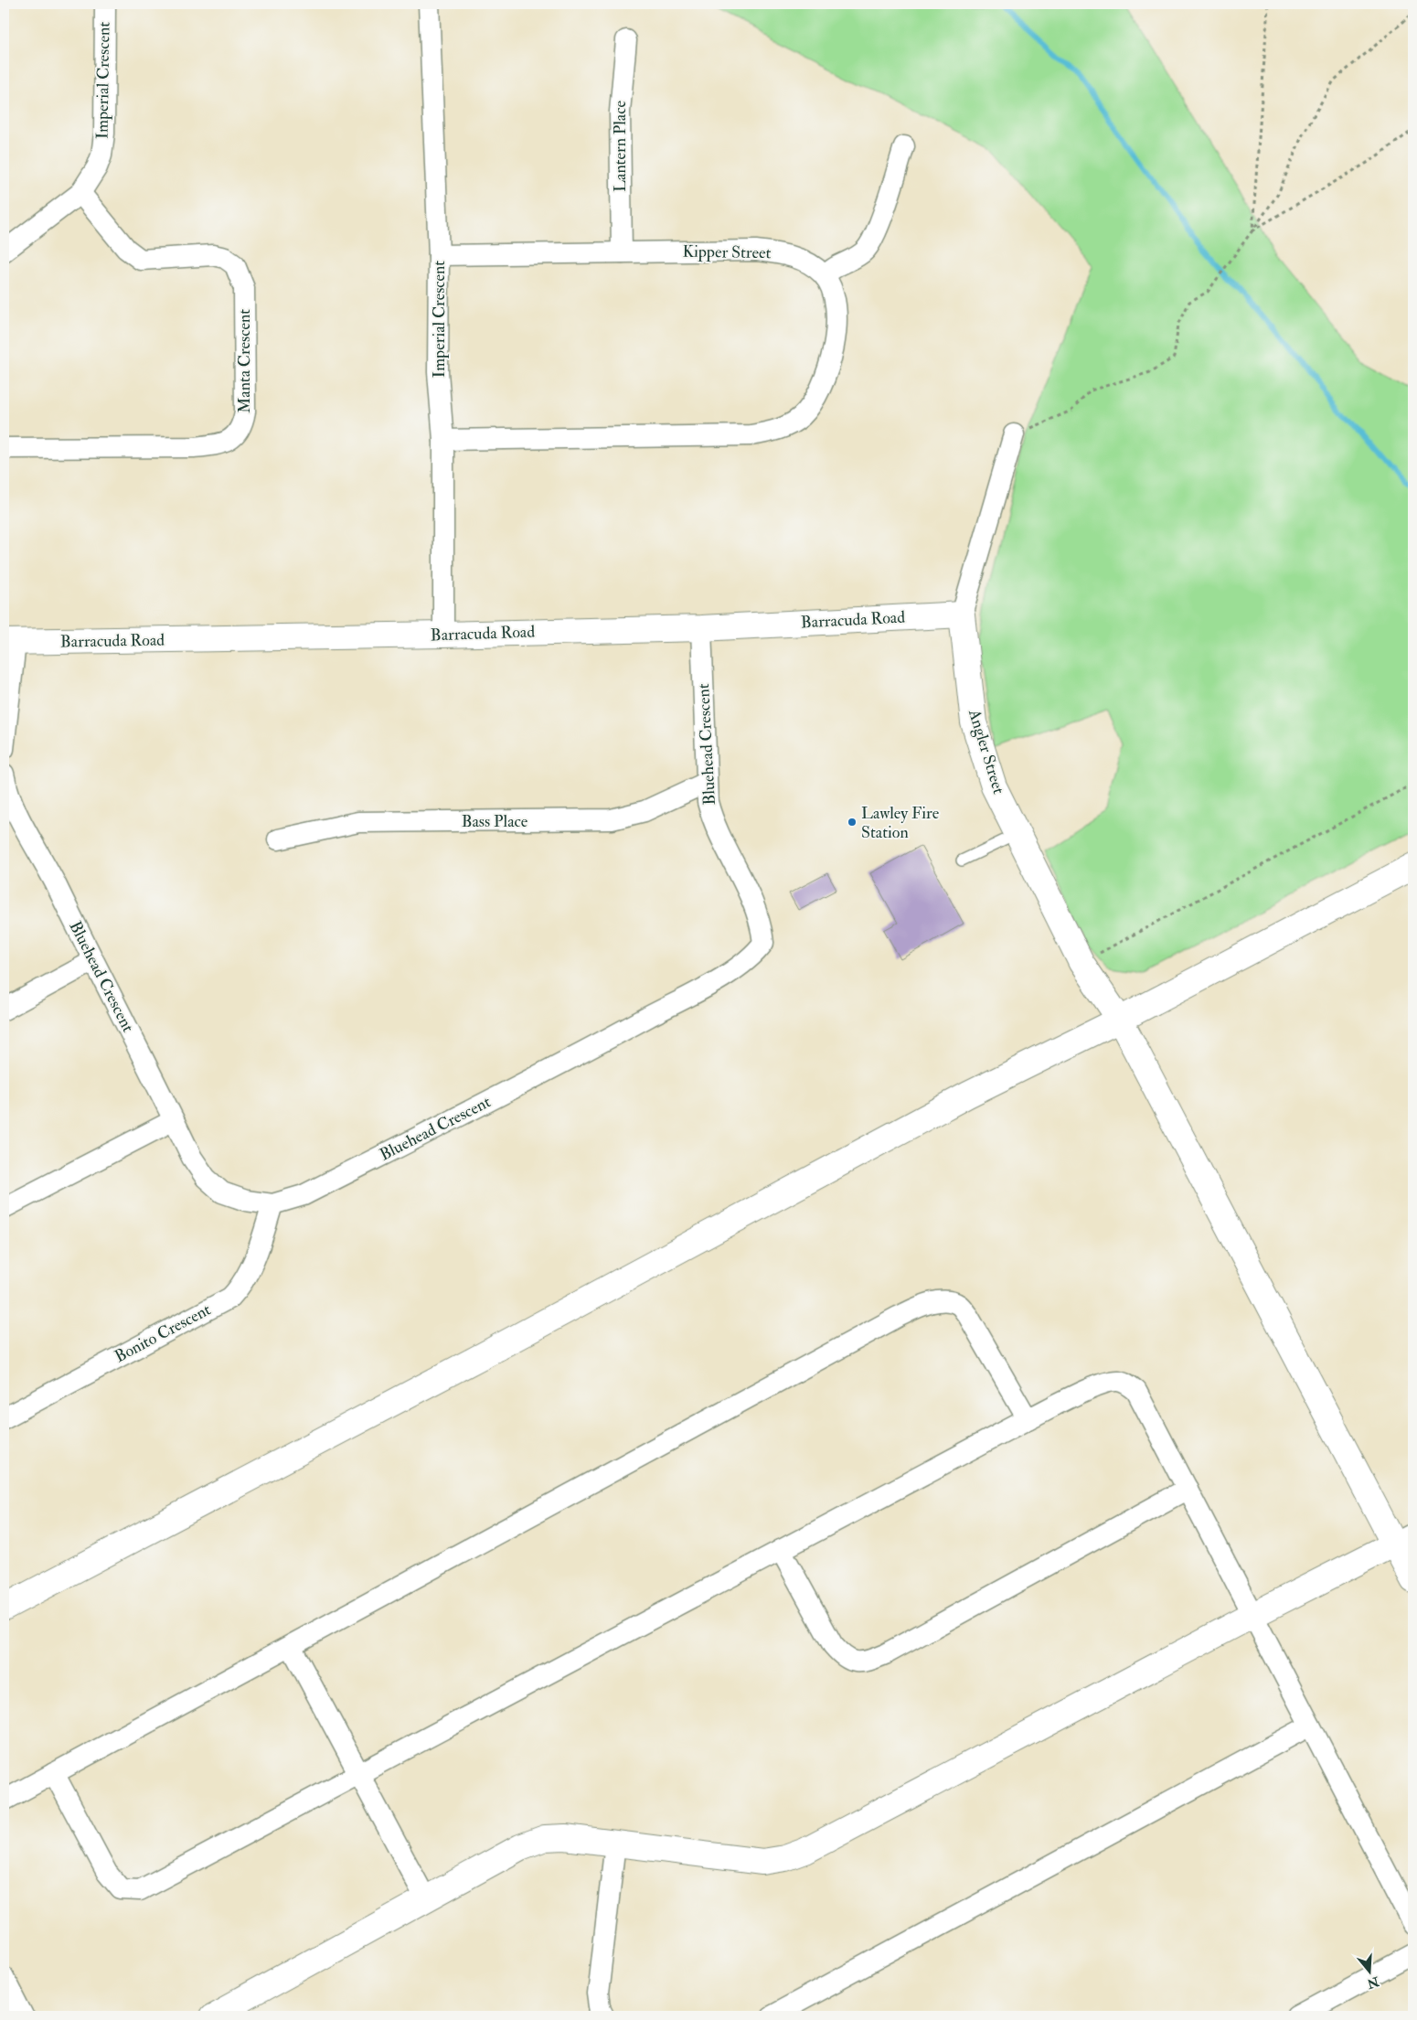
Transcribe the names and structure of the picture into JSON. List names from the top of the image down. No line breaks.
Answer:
{"streets":{"street":["Imperial Crescent","Lantern Place","Kipper Street","Manta Crescent","Barracuda Road","Bluehead Crescent","Angler Street","Bass Place","Bonito Crescent"]},"crossings":[["Imperial Crescent","Kipper Street"],["Imperial Crescent","Manta Crescent"],["Imperial Crescent","Barracuda Road"],["Lantern Place","Kipper Street"],["Barracuda Road","Bluehead Crescent"],["Barracuda Road","Angler Street"],["Bluehead Crescent","Bass Place"],["Bluehead Crescent","Bonito Crescent"]],"places":["Lawley Fire Station"],"north":"bottom"}
